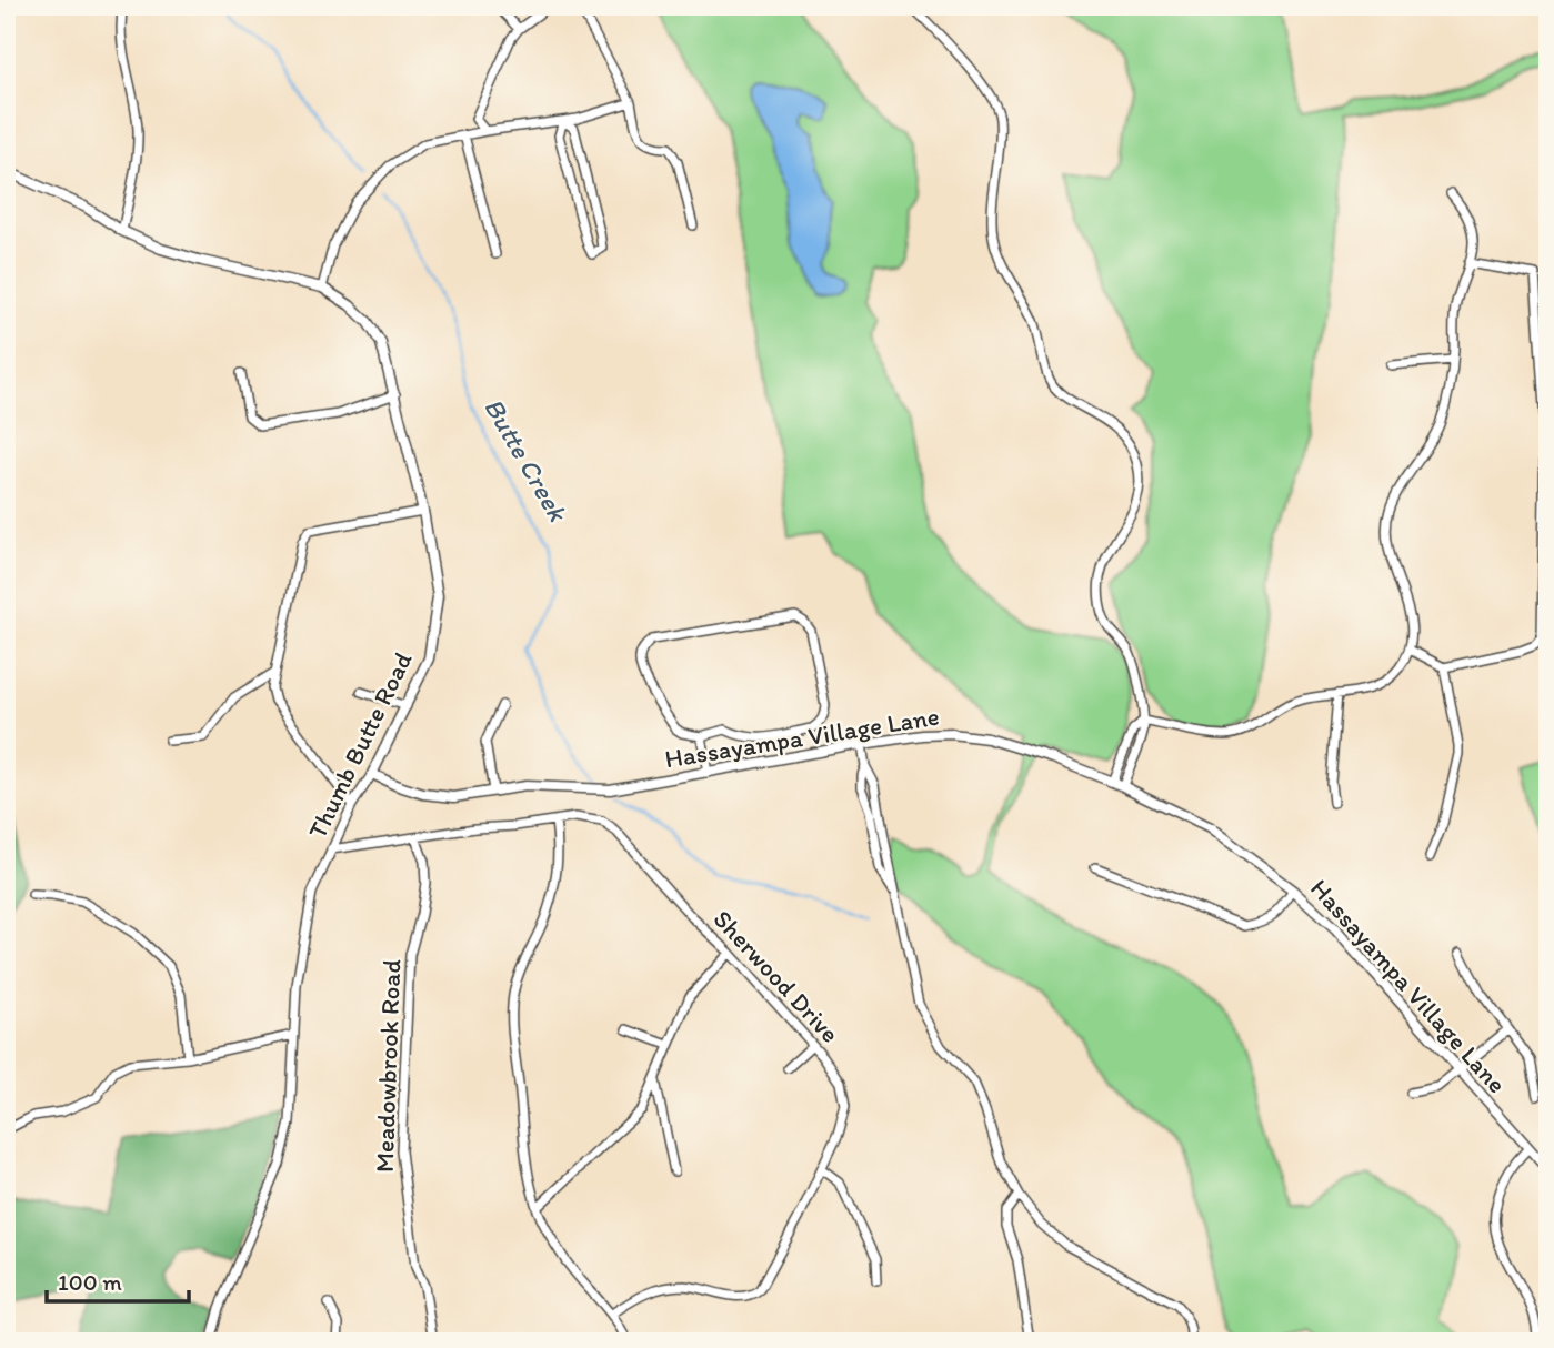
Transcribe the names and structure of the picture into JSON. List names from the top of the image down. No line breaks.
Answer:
{"streets":{"street":["Hassayampa Village Lane","Thumb Butte Road","Sherwood Drive","Meadowbrook Road"]},"crossings":[["Hassayampa Village Lane","Thumb Butte Road"],["Thumb Butte Road","Sherwood Drive"],["Sherwood Drive","Meadowbrook Road"]],"water":["Butte Creek"],"scale_bar":"100 m"}
